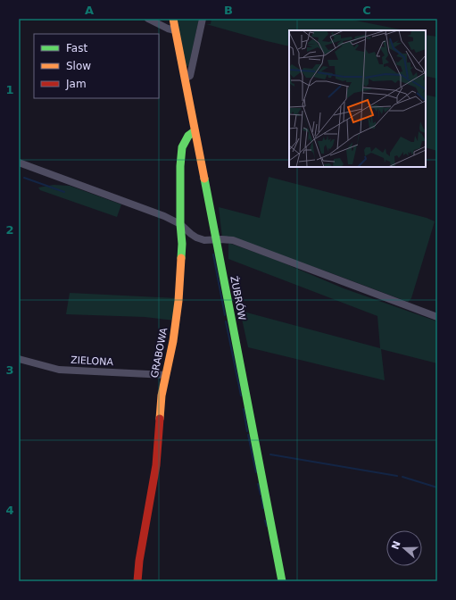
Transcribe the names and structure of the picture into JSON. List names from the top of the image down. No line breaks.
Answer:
{"streets":{"main road":["ŻUBRÓW","GRABOWA"],"street":["ZIELONA"]},"crossings":[["ŻUBRÓW","GRABOWA"],["GRABOWA","ZIELONA"]],"legend":["Fast","Slow","Jam"],"north":"left","grid":{"columns":["A","B","C"],"rows":["1","2","3","4"]}}
